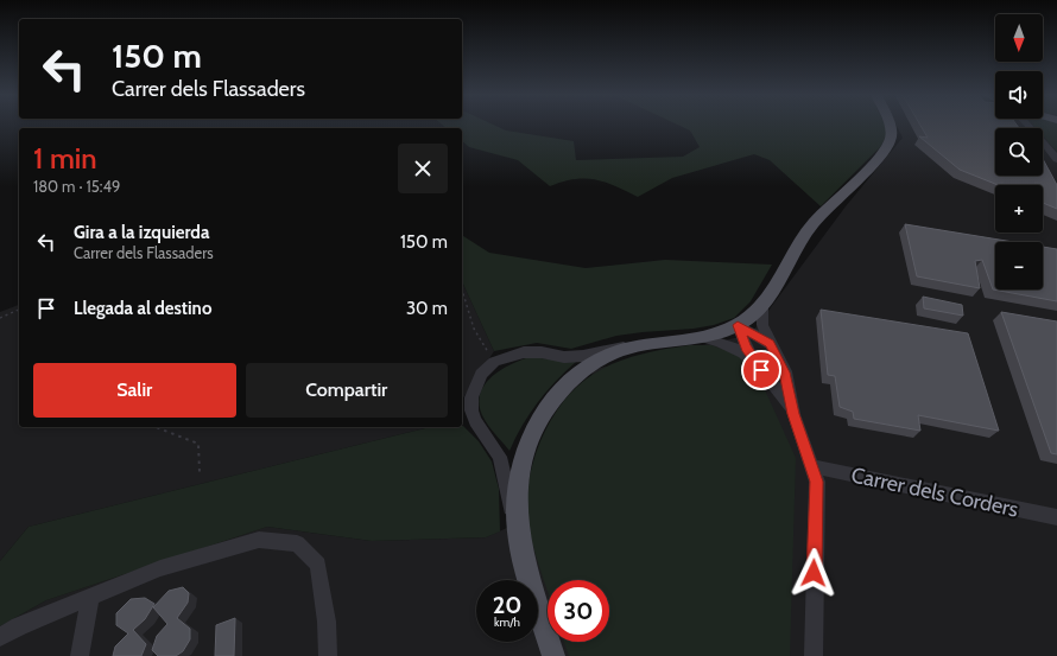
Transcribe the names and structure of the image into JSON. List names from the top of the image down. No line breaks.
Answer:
{"streets":{"street":["Carrer dels Corders"]},"north":"bottom","page":{"map_buttons":["+","−"],"turn":["150 m","Carrer dels Flassaders"],"heading":["1 min","180 m · 15:49"],"list":[{"name":"Gira a la izquierda","note":"Carrer dels Flassaders","value":"150 m"},{"name":"Llegada al destino","value":"30 m"}],"buttons":["Salir","Compartir"],"speed":"20 km/h","limit":"30"}}
